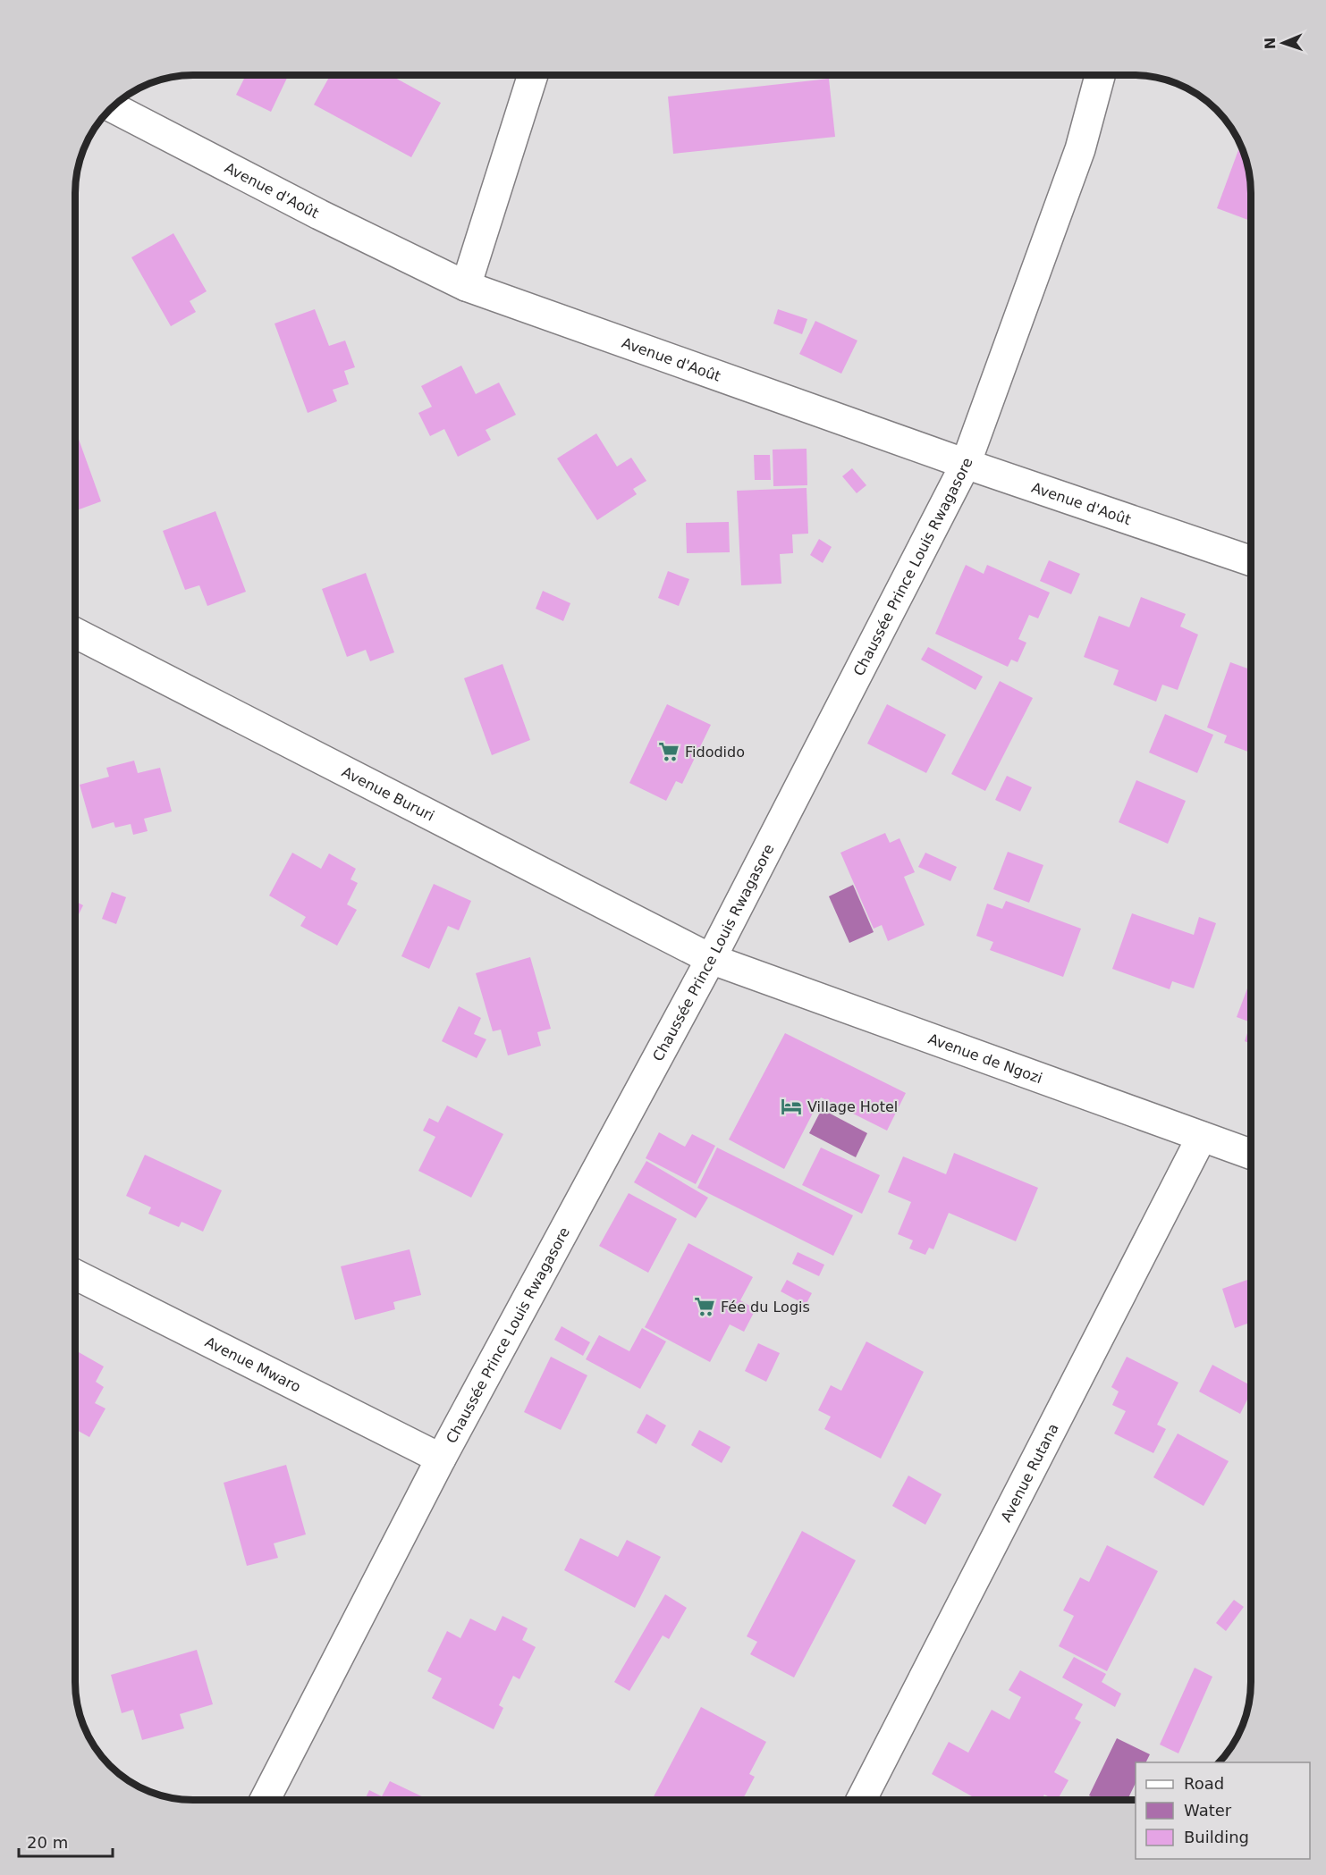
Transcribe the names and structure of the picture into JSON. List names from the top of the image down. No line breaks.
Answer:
{"streets":{"street":["Avenue d'Août","Chaussée Prince Louis Rwagasore","Avenue Bururi","Avenue de Ngozi","Avenue Mwaro","Avenue Rutana"]},"crossings":[["Avenue d'Août","Chaussée Prince Louis Rwagasore"],["Chaussée Prince Louis Rwagasore","Avenue Bururi"],["Chaussée Prince Louis Rwagasore","Avenue de Ngozi"],["Chaussée Prince Louis Rwagasore","Avenue Mwaro"],["Avenue Bururi","Avenue de Ngozi"],["Avenue de Ngozi","Avenue Rutana"]],"places":{"supermarket":["Fidodido","Fée du Logis"],"hotel":["Village Hotel"]},"legend":["Road","Water","Building"],"scale_bar":"20 m","north":"left"}
